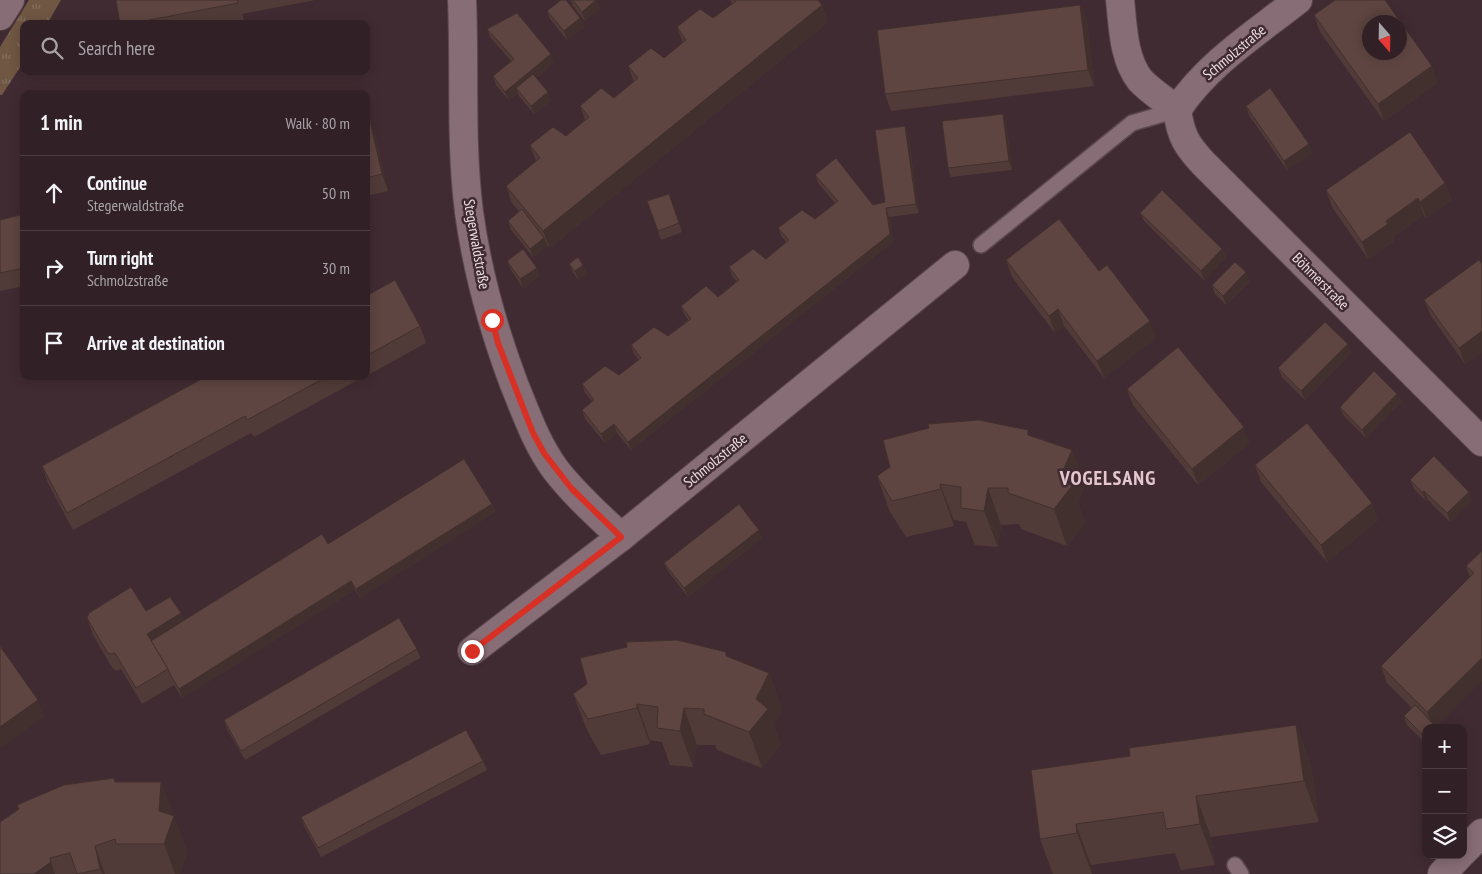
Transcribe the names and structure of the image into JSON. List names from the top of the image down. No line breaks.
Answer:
{"streets":{"street":["Schmolzstraße","Stegerwaldstraße","Böhmerstraße"]},"crossings":[["Schmolzstraße","Stegerwaldstraße"],["Schmolzstraße","Böhmerstraße"]],"districts":["VOGELSANG"],"north":"bottom","page":{"search":"Search here","heading":["1 min","Walk · 80 m"],"list":[["Continue","Stegerwaldstraße","50 m"],["Turn right","Schmolzstraße","30 m"],"Arrive at destination"],"map_buttons":["+","−"]}}
